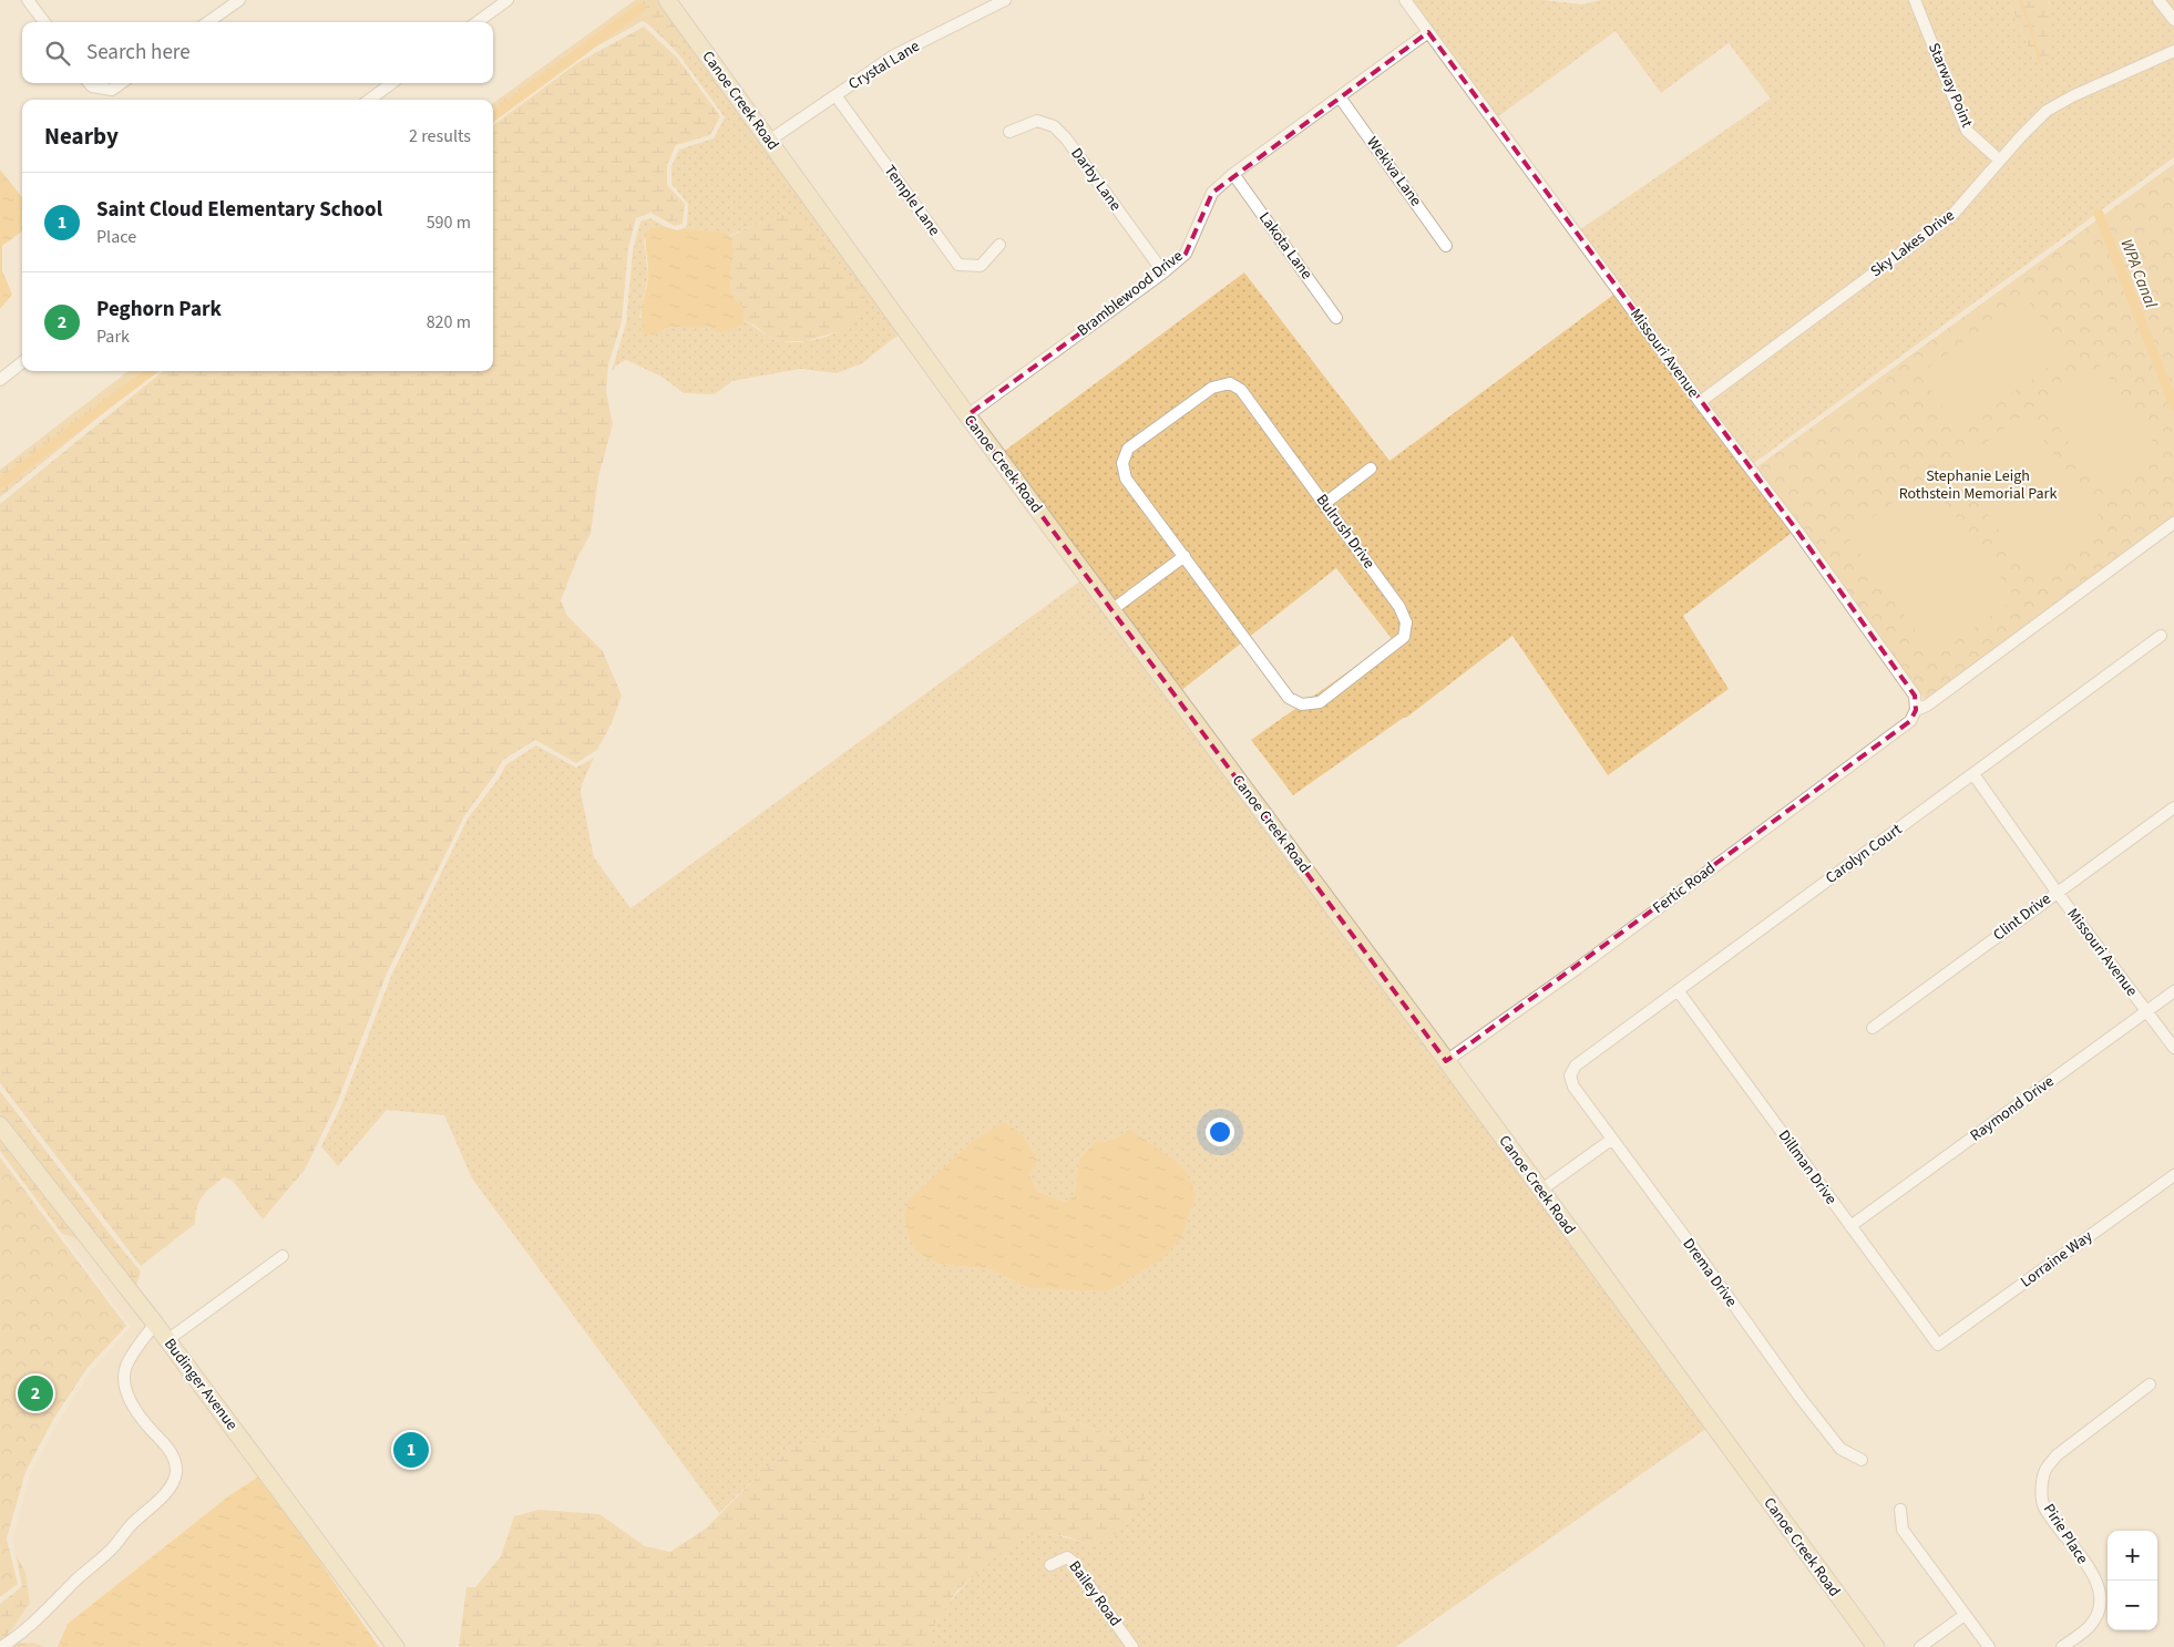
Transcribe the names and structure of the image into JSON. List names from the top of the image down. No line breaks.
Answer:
{"streets":{"main road":["Canoe Creek Road","Budinger Avenue"],"street":["Crystal Lane","Starway Point","Wekiva Lane","Darby Lane","Temple Lane","Sky Lakes Drive","Lakota Lane","Bramblewood Drive","Missouri Avenue","Bulrush Drive","Carolyn Court","Fertic Road","Clint Drive","Raymond Drive","Dillman Drive","Lorraine Way","Drema Drive","Pirie Place","Bailey Road"]},"crossings":[["Crystal Lane","Canoe Creek Road"],["Crystal Lane","Temple Lane"],["Starway Point","Sky Lakes Drive"],["Canoe Creek Road","Bramblewood Drive"],["Canoe Creek Road","Fertic Road"],["Wekiva Lane","Bramblewood Drive"],["Darby Lane","Bramblewood Drive"],["Sky Lakes Drive","Missouri Avenue"],["Lakota Lane","Bramblewood Drive"],["Bramblewood Drive","Missouri Avenue"],["Missouri Avenue","Carolyn Court"],["Missouri Avenue","Fertic Road"],["Missouri Avenue","Clint Drive"],["Missouri Avenue","Raymond Drive"],["Carolyn Court","Dillman Drive"],["Carolyn Court","Drema Drive"],["Raymond Drive","Dillman Drive"],["Dillman Drive","Lorraine Way"]],"water":["WPA Canal"],"parks":["Stephanie Leigh Rothstein Memorial Park"],"page":{"search":"Search here","heading":["Nearby","2 results"],"list":[{"mark":"1","name":"Saint Cloud Elementary School","note":"Place","value":"590 m"},{"mark":"2","name":"Peghorn Park","note":"Park","value":"820 m"}],"pins":["2","1"],"map_buttons":["+","−"]}}
